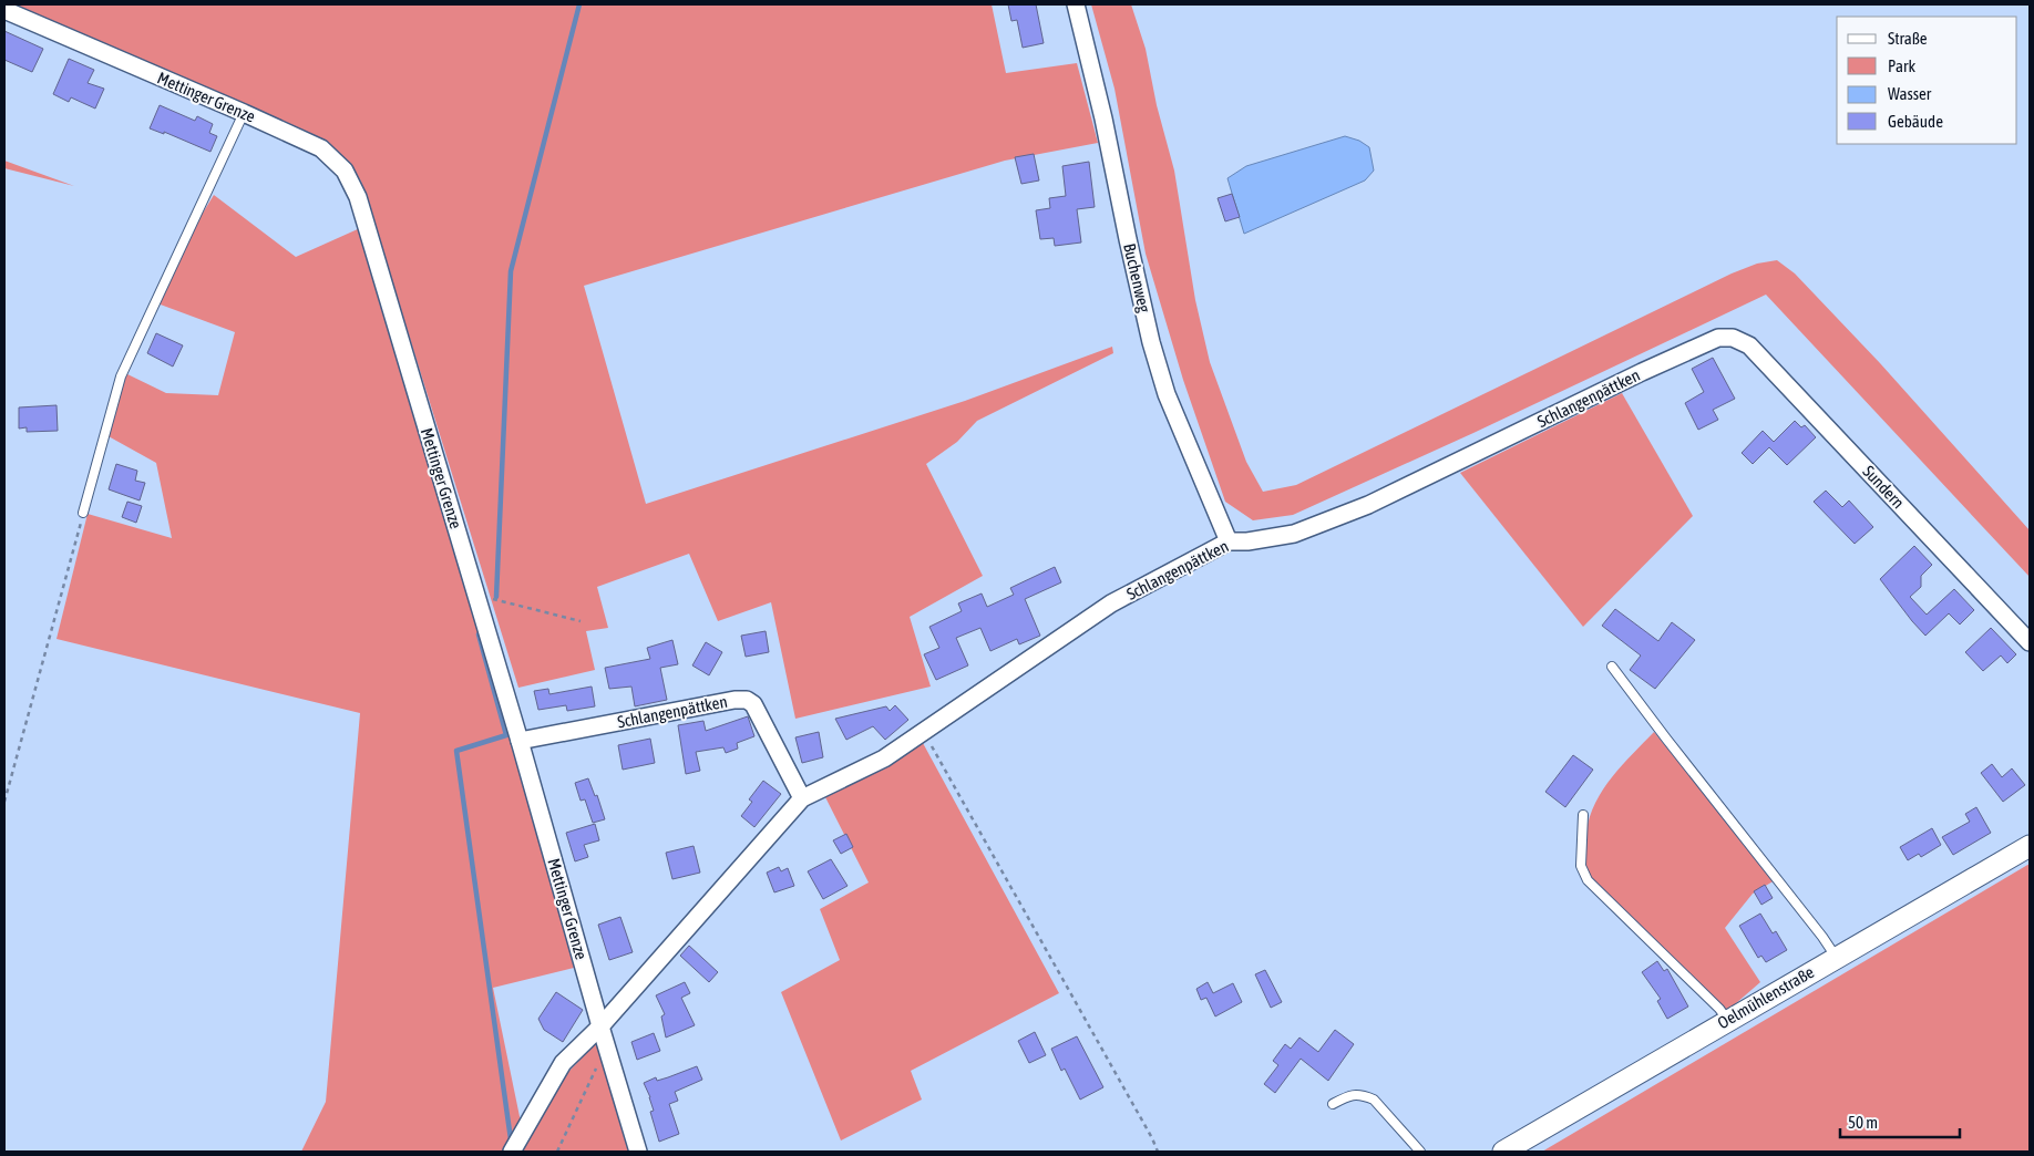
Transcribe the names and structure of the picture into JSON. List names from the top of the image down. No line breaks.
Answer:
{"streets":{"street":["Mettinger Grenze","Buchenweg","Schlangenpättken","Sundern","Oelmühlenstraße"]},"crossings":[["Mettinger Grenze","Schlangenpättken"],["Buchenweg","Schlangenpättken"],["Schlangenpättken","Sundern"]],"legend":["Straße","Park","Wasser","Gebäude"],"scale_bar":"50 m"}
